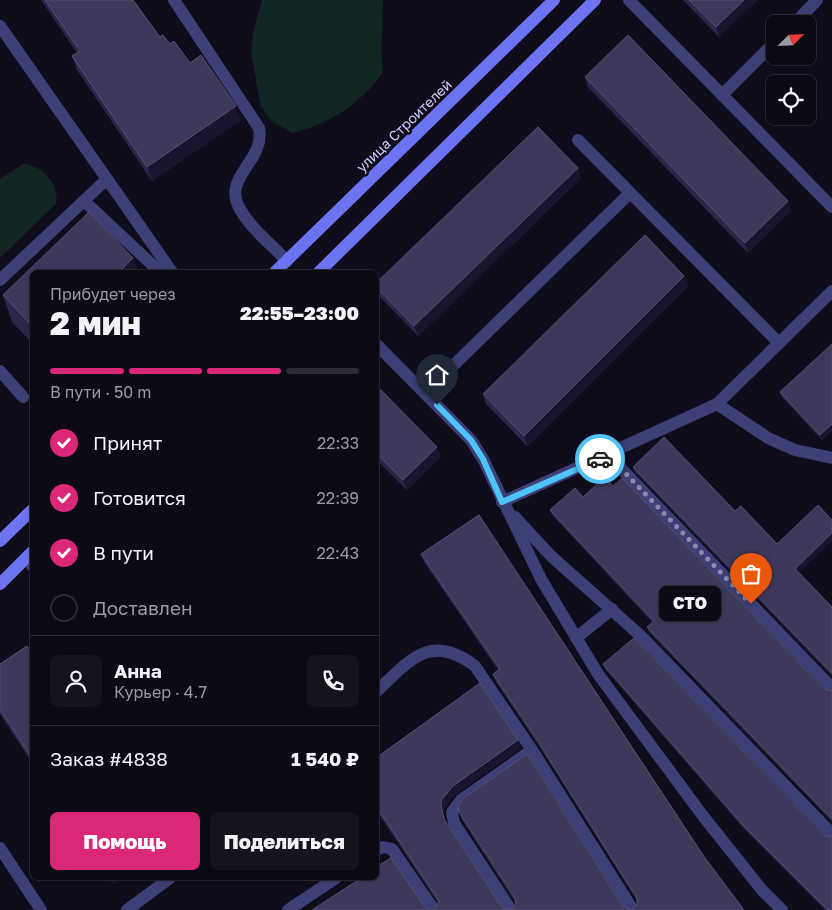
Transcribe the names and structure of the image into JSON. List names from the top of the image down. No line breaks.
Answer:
{"streets":{"main road":["улица Строителей"]},"places":["СТО"],"north":"top right","page":{"heading":["2 мин","Прибудет через","22:55–23:00"],"panel":["Анна","Курьер · 4.7","Заказ #4838","1 540 ₽"],"bar":"В пути · 50 m","list":[["Принят","22:33"],["Готовится","22:39"],["В пути","22:43"],"Доставлен"],"bubble":"СТО","buttons":["Помощь","Поделиться"]}}
